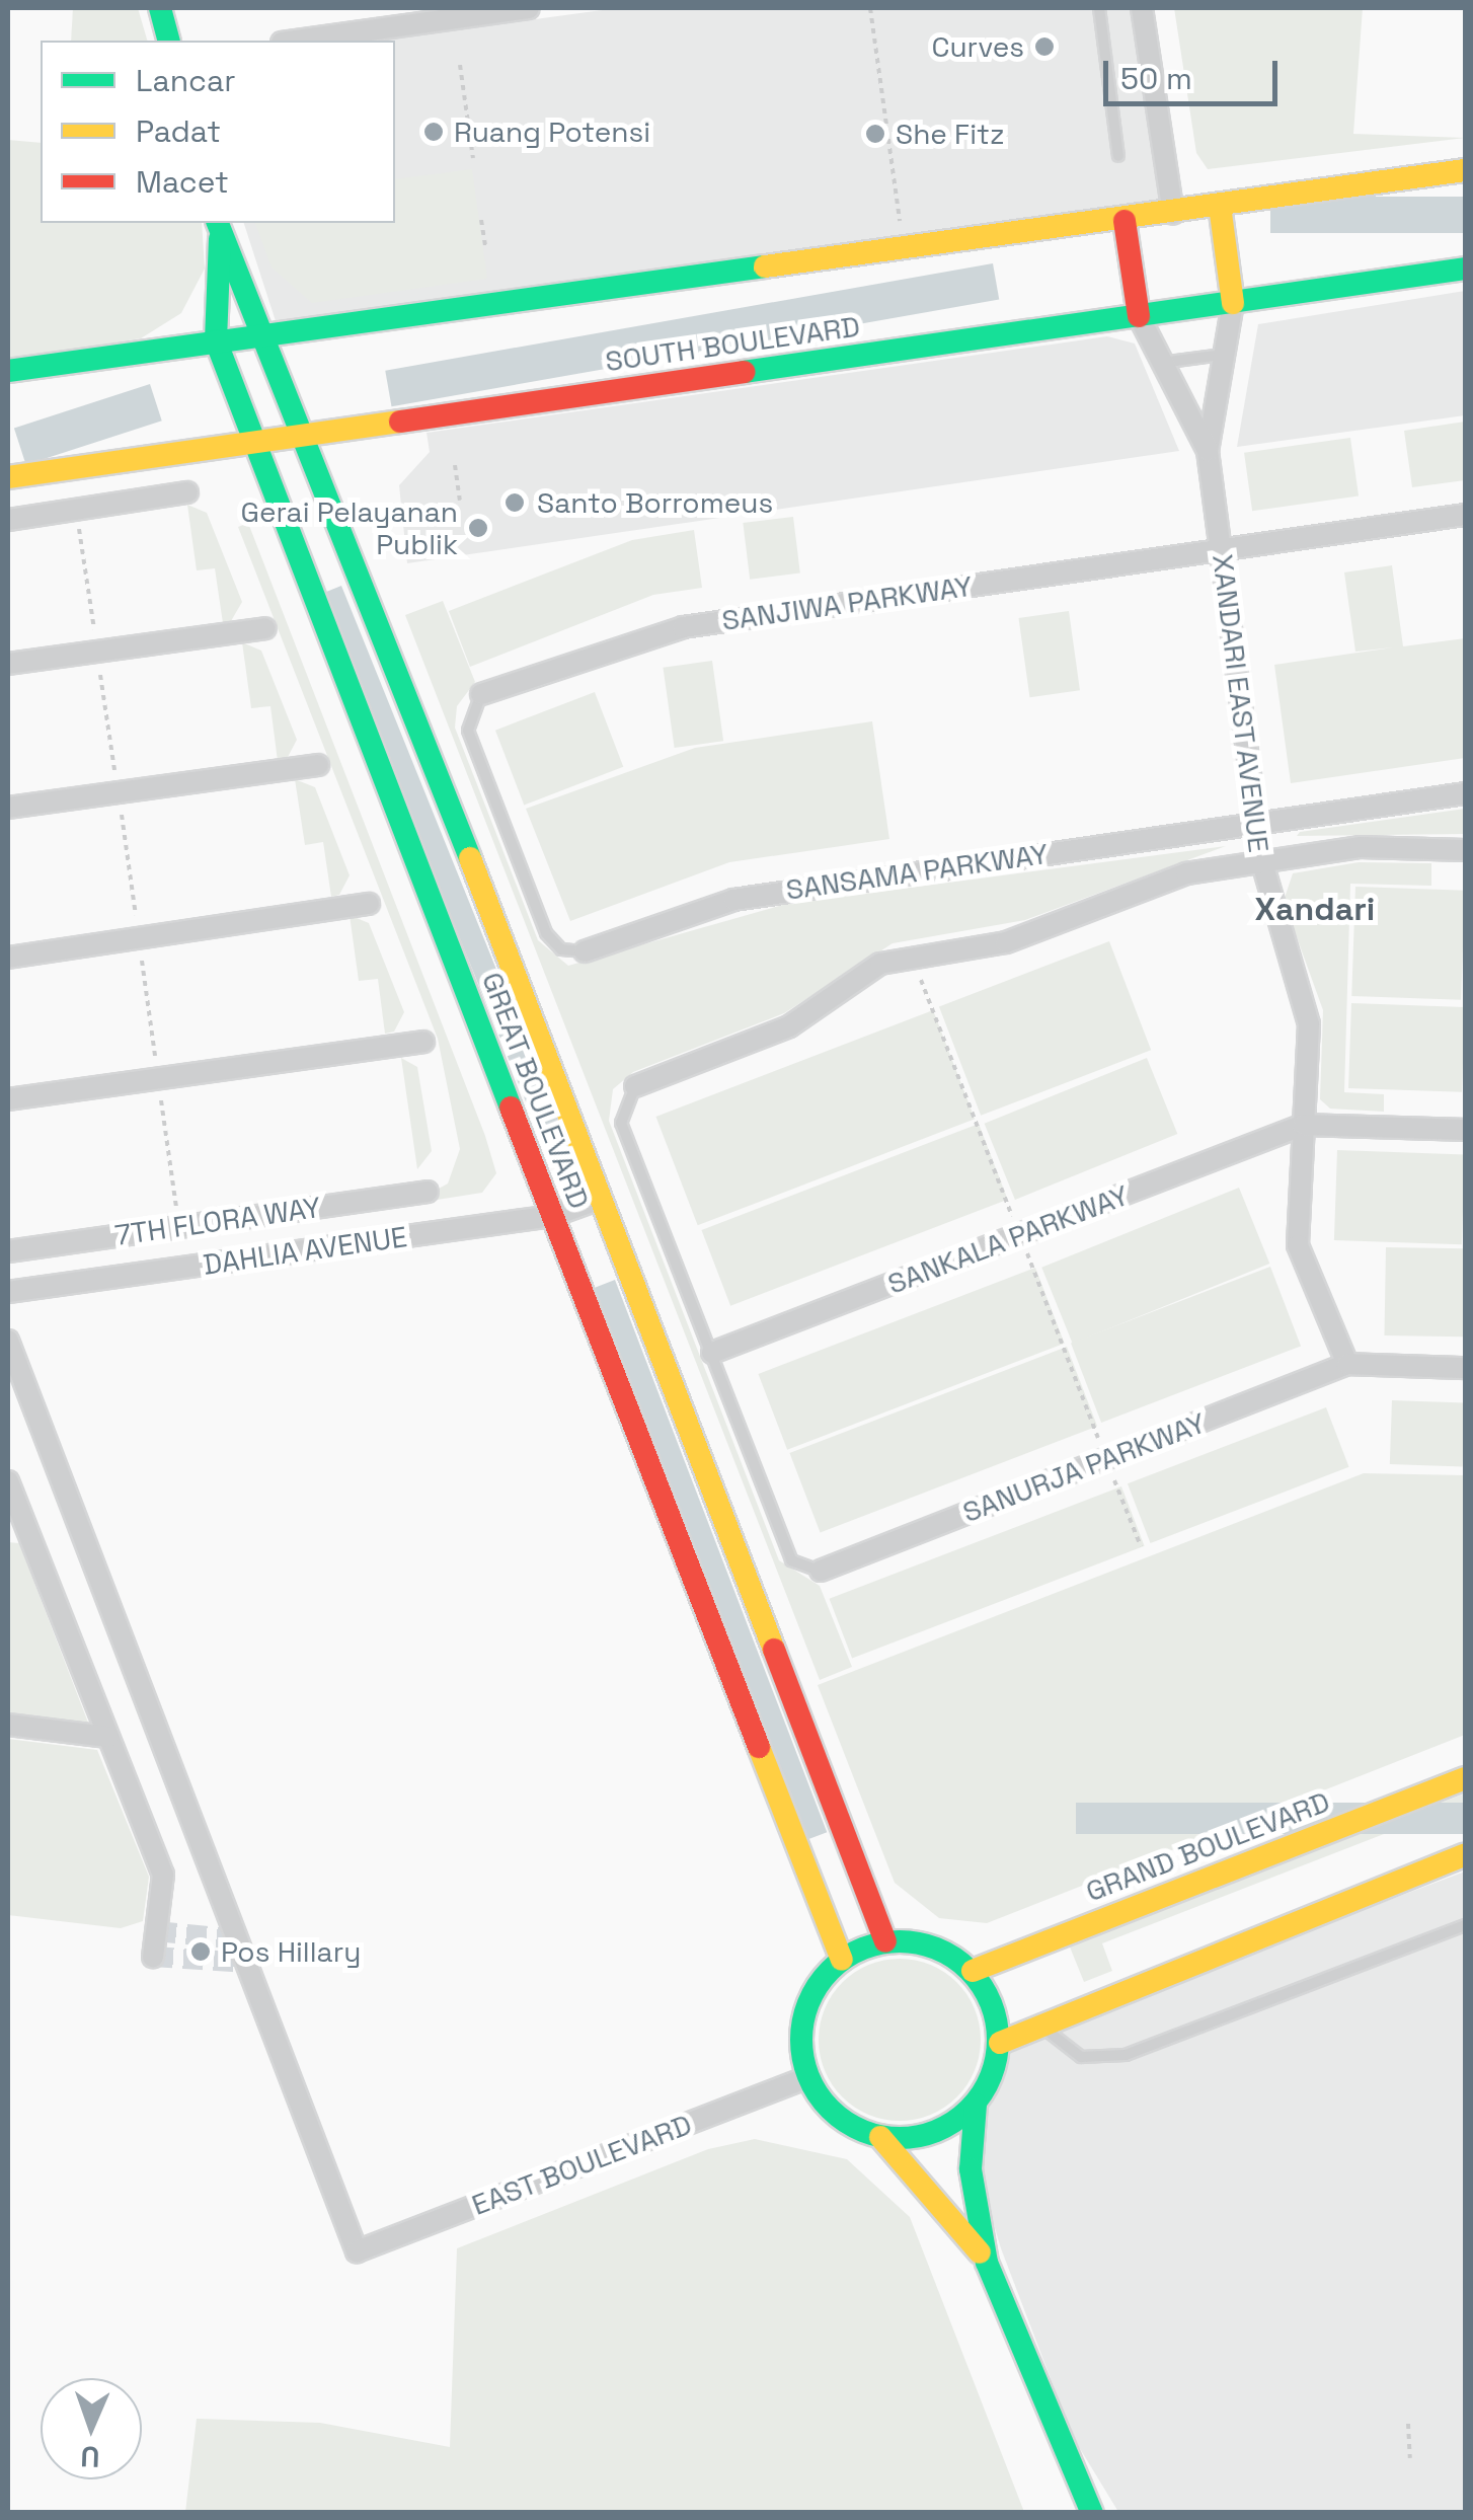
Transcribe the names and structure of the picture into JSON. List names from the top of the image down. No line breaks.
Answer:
{"streets":{"street":["SOUTH BOULEVARD","SANJIWA PARKWAY","XANDARI EAST AVENUE","SANSAMA PARKWAY","GREAT BOULEVARD","7TH FLORA WAY","SANKALA PARKWAY","DAHLIA AVENUE","SANURJA PARKWAY","GRAND BOULEVARD","EAST BOULEVARD"]},"crossings":[["SOUTH BOULEVARD","GREAT BOULEVARD"],["SANJIWA PARKWAY","XANDARI EAST AVENUE"],["XANDARI EAST AVENUE","SANSAMA PARKWAY"],["XANDARI EAST AVENUE","SANKALA PARKWAY"],["XANDARI EAST AVENUE","SANURJA PARKWAY"],["GREAT BOULEVARD","DAHLIA AVENUE"],["GREAT BOULEVARD","GRAND BOULEVARD"],["GREAT BOULEVARD","EAST BOULEVARD"],["GRAND BOULEVARD","EAST BOULEVARD"]],"districts":["Xandari"],"places":["Curves","Ruang Potensi","She Fitz","Santo Borromeus","Gerai Pelayanan Publik","Pos Hillary"],"legend":["Lancar","Padat","Macet"],"scale_bar":"50 m","north":"bottom"}
